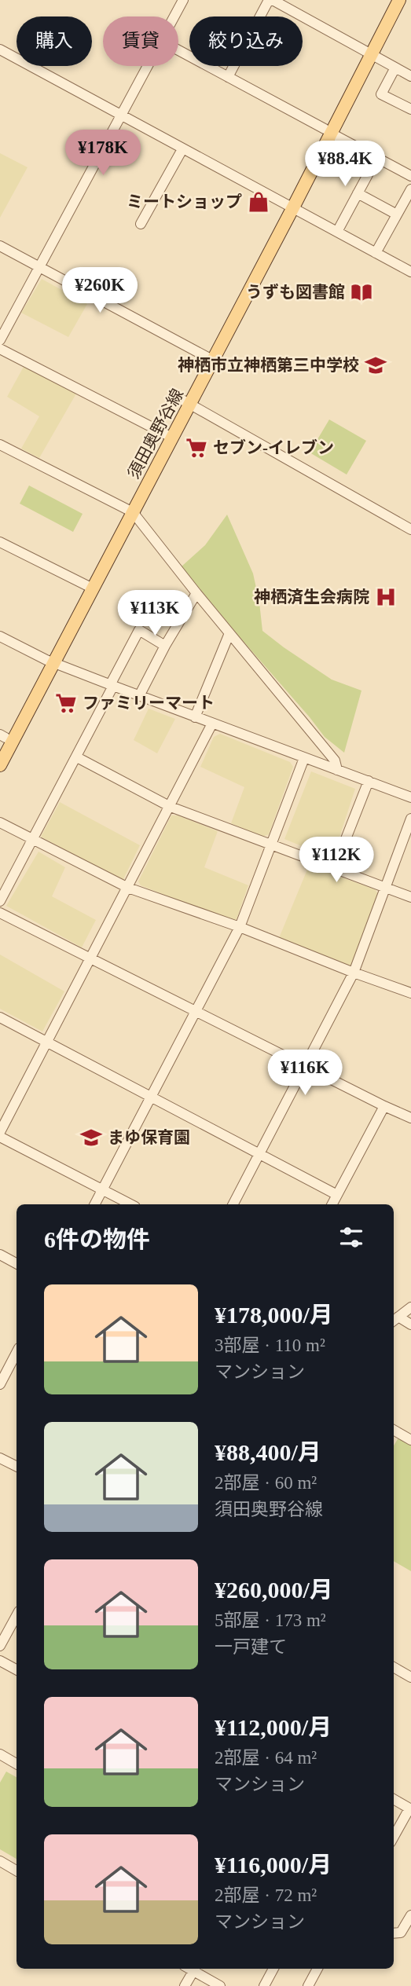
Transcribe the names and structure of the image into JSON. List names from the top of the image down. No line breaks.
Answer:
{"streets":{"main road":["須田奥野谷線"]},"places":{"shop":["ミートショップ"],"library":["うずも図書館"],"school or university":["神栖市立神栖第三中学校","まゆ保育園"],"supermarket":["セブン-イレブン","ファミリーマート"],"hospital":["神栖済生会病院"]},"page":{"chip":["購入","賃貸","絞り込み"],"price":["¥178K","¥88.4K","¥260K","¥113K","¥112K","¥116K"],"heading":"6件の物件","list":[{"name":"¥178,000/月","note":"3部屋 · 110 m² · マンション"},{"name":"¥88,400/月","note":"2部屋 · 60 m² · 須田奥野谷線"},{"name":"¥260,000/月","note":"5部屋 · 173 m² · 一戸建て"},{"name":"¥112,000/月","note":"2部屋 · 64 m² · マンション"},{"name":"¥116,000/月","note":"2部屋 · 72 m² · マンション"}]}}
